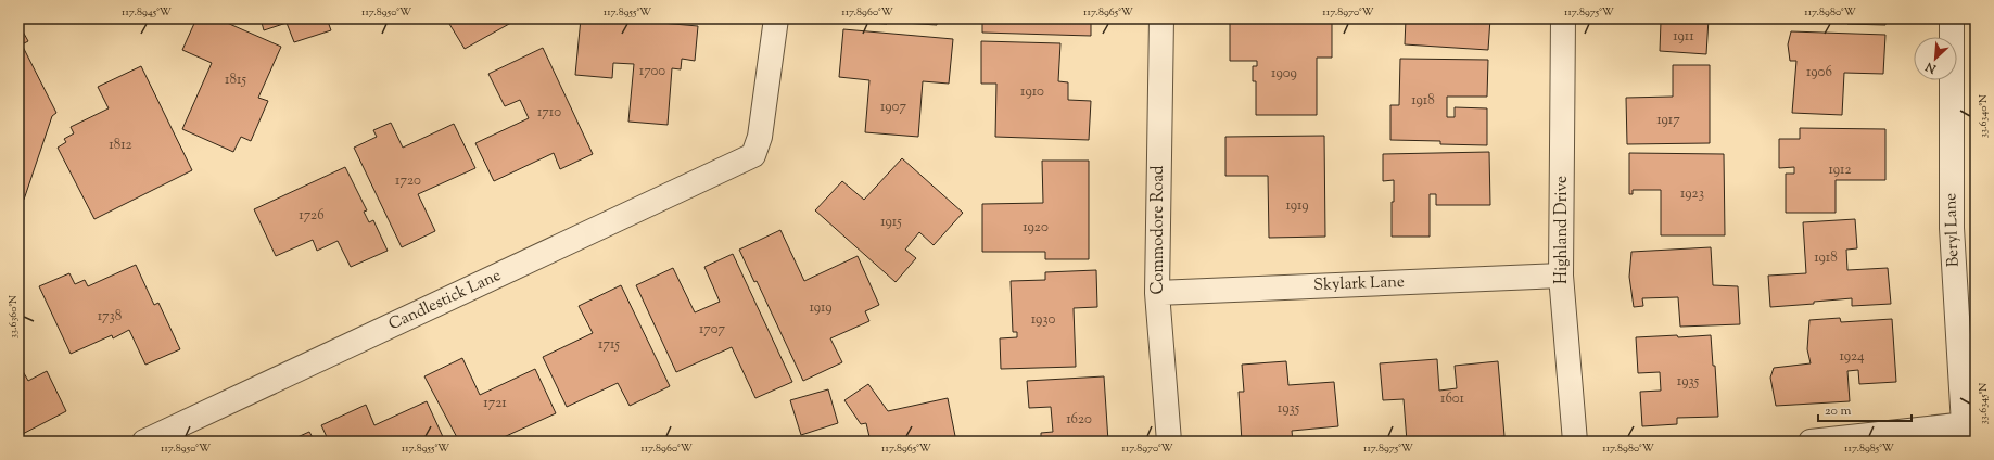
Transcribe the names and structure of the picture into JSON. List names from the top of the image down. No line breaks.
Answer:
{"streets":{"street":["Commodore Road","Highland Drive","Beryl Lane","Skylark Lane","Candlestick Lane"]},"crossings":[["Commodore Road","Skylark Lane"],["Highland Drive","Skylark Lane"]],"house_numbers":["1911","1700","1906","1909","1815","1910","1918","1907","1710","1917","1812","1912","1720","1923","1919","1726","1915","1920","1918","1919","1738","1930","1707","1715","1924","1935","1601","1721","1935","1620"],"scale_bar":"20 m","north":"bottom left","coordinates":["117.8945°W","117.8950°W","117.8955°W","117.8960°W","117.8965°W","117.8970°W","117.8975°W","117.8980°W","33.6340°N","33.6360°N","33.6345°N","117.8985°W"]}
